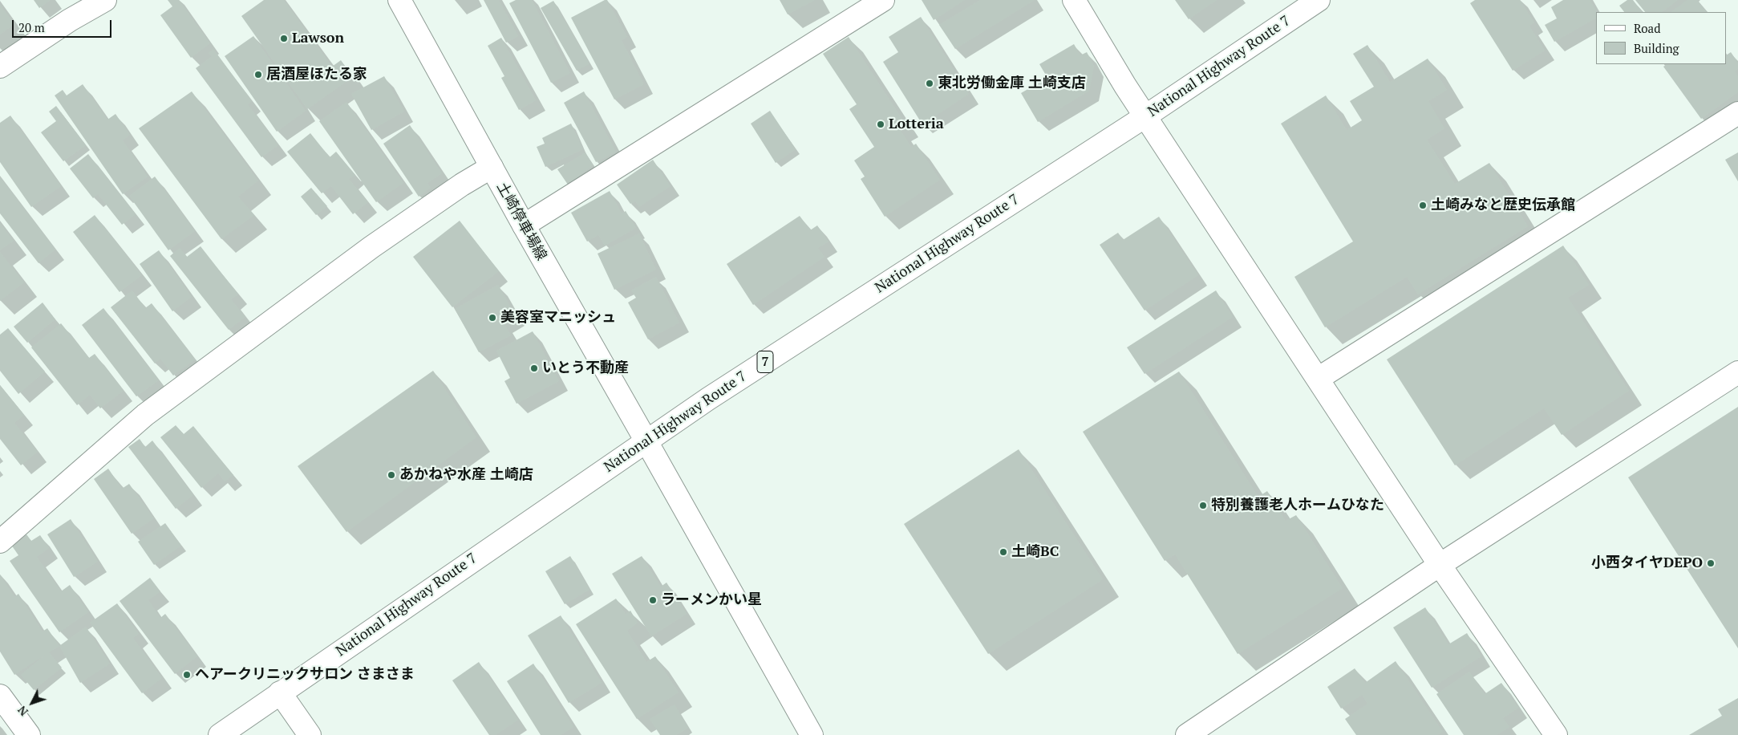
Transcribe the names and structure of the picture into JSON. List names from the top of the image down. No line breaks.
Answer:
{"streets":{"main road":["National Highway Route 7","土崎停車場線","7"]},"crossings":[["National Highway Route 7","土崎停車場線"]],"places":["Lawson","居酒屋ほたる家","東北労働金庫 土崎支店","Lotteria","土崎みなと歴史伝承館","美容室マニッシュ","いとう不動産","あかねや水産 土崎店","特別養護老人ホームひなた","土崎BC","小西タイヤDEPO","ラーメンかい星","ヘアークリニックサロン さまさま"],"legend":["Road","Building"],"scale_bar":"20 m","north":"bottom left"}
